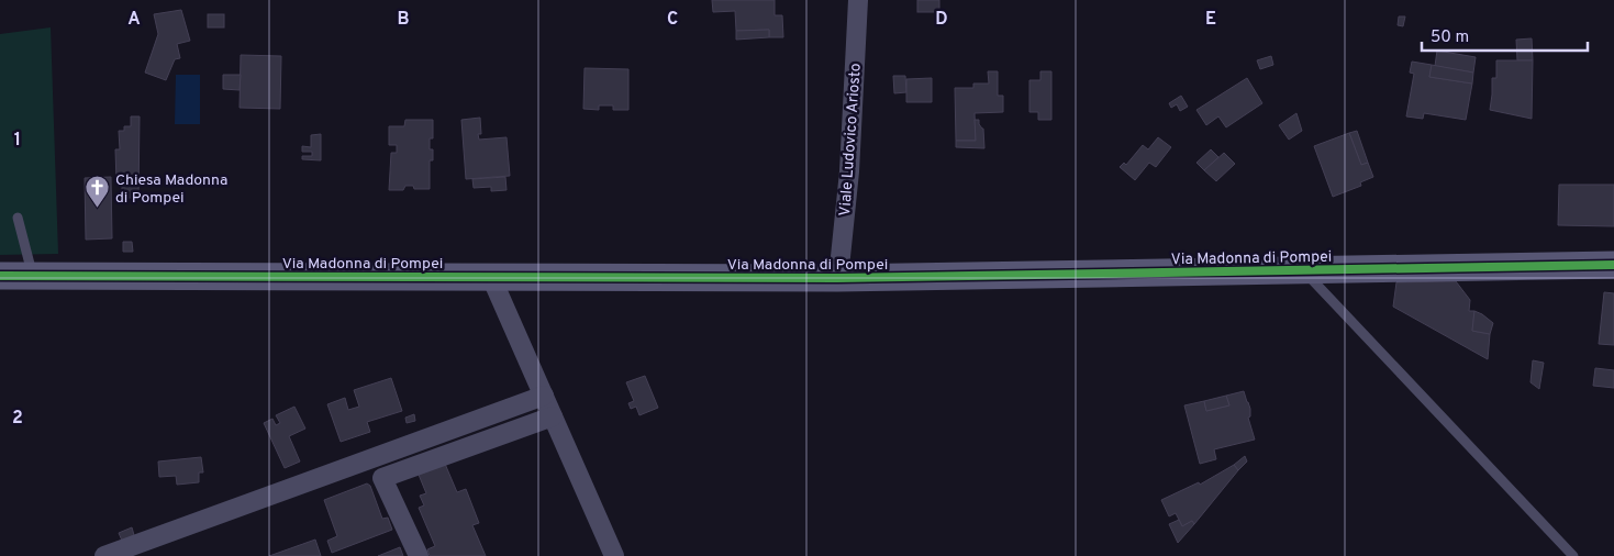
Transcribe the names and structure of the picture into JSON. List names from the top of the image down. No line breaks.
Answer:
{"streets":{"street":["Viale Ludovico Ariosto","Via Madonna di Pompei"]},"crossings":[["Viale Ludovico Ariosto","Via Madonna di Pompei"]],"places":{"church":["Chiesa Madonna di Pompei"]},"scale_bar":"50 m","grid":{"columns":["A","B","C","D","E"],"rows":["1","2"]}}
